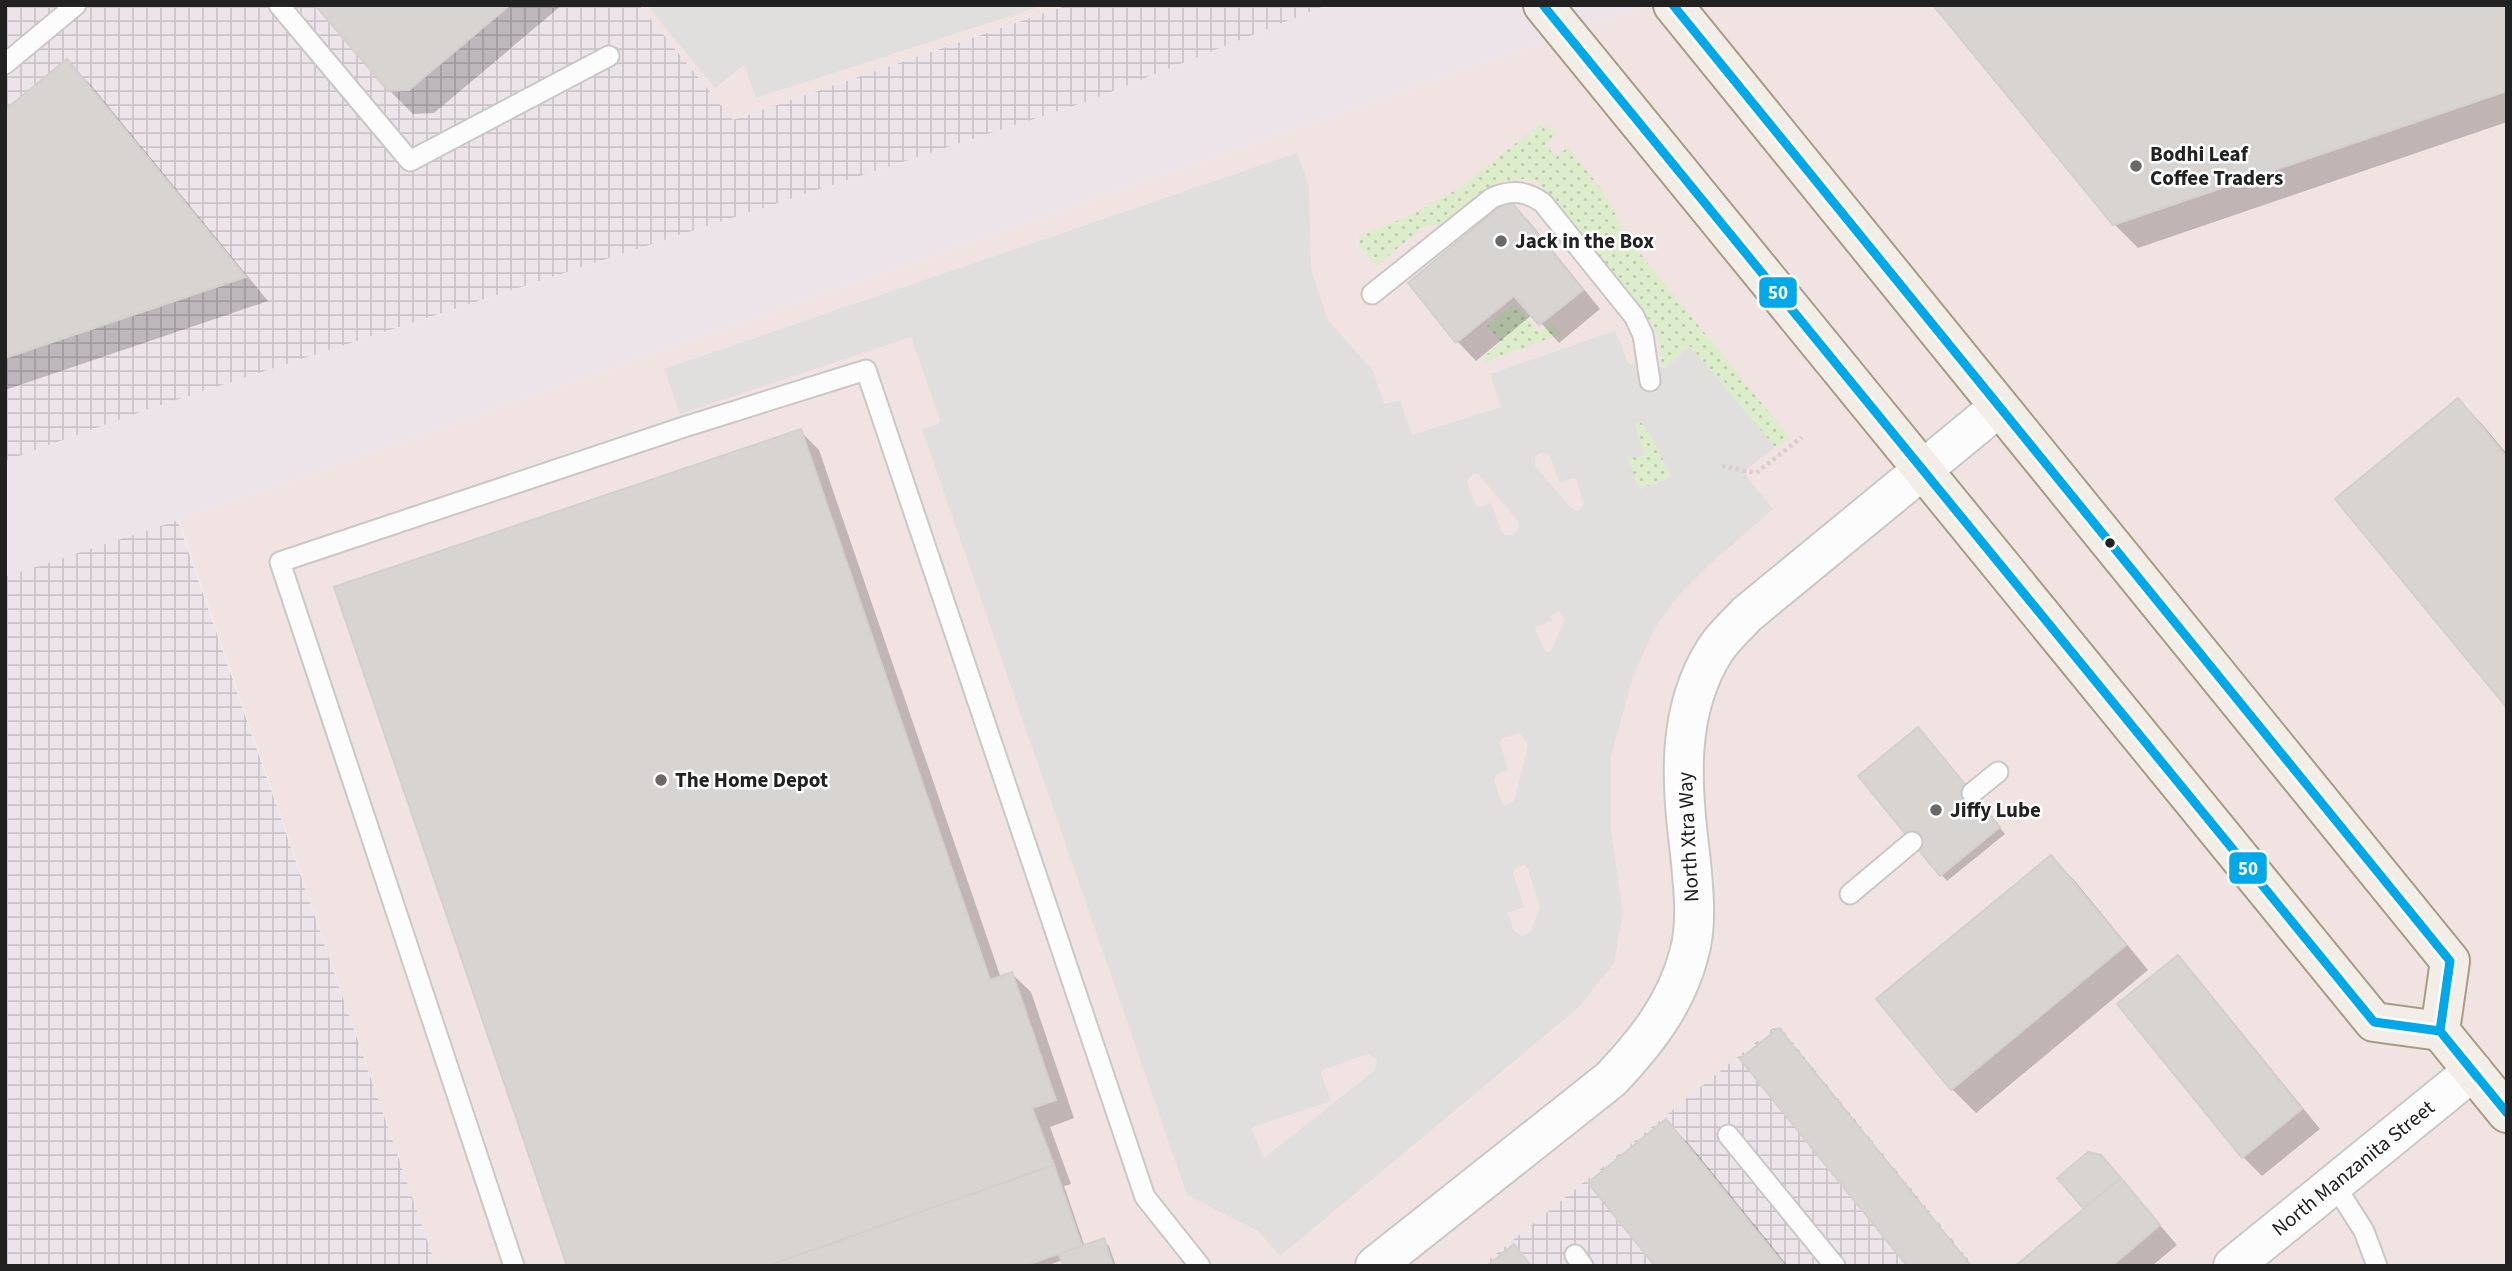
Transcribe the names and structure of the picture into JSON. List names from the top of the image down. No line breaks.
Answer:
{"streets":{"street":["North Xtra Way","North Manzanita Street"]},"places":["Bodhi Leaf Coffee Traders","Jack in the Box","The Home Depot","Jiffy Lube"],"lines":["transit line 50"]}
